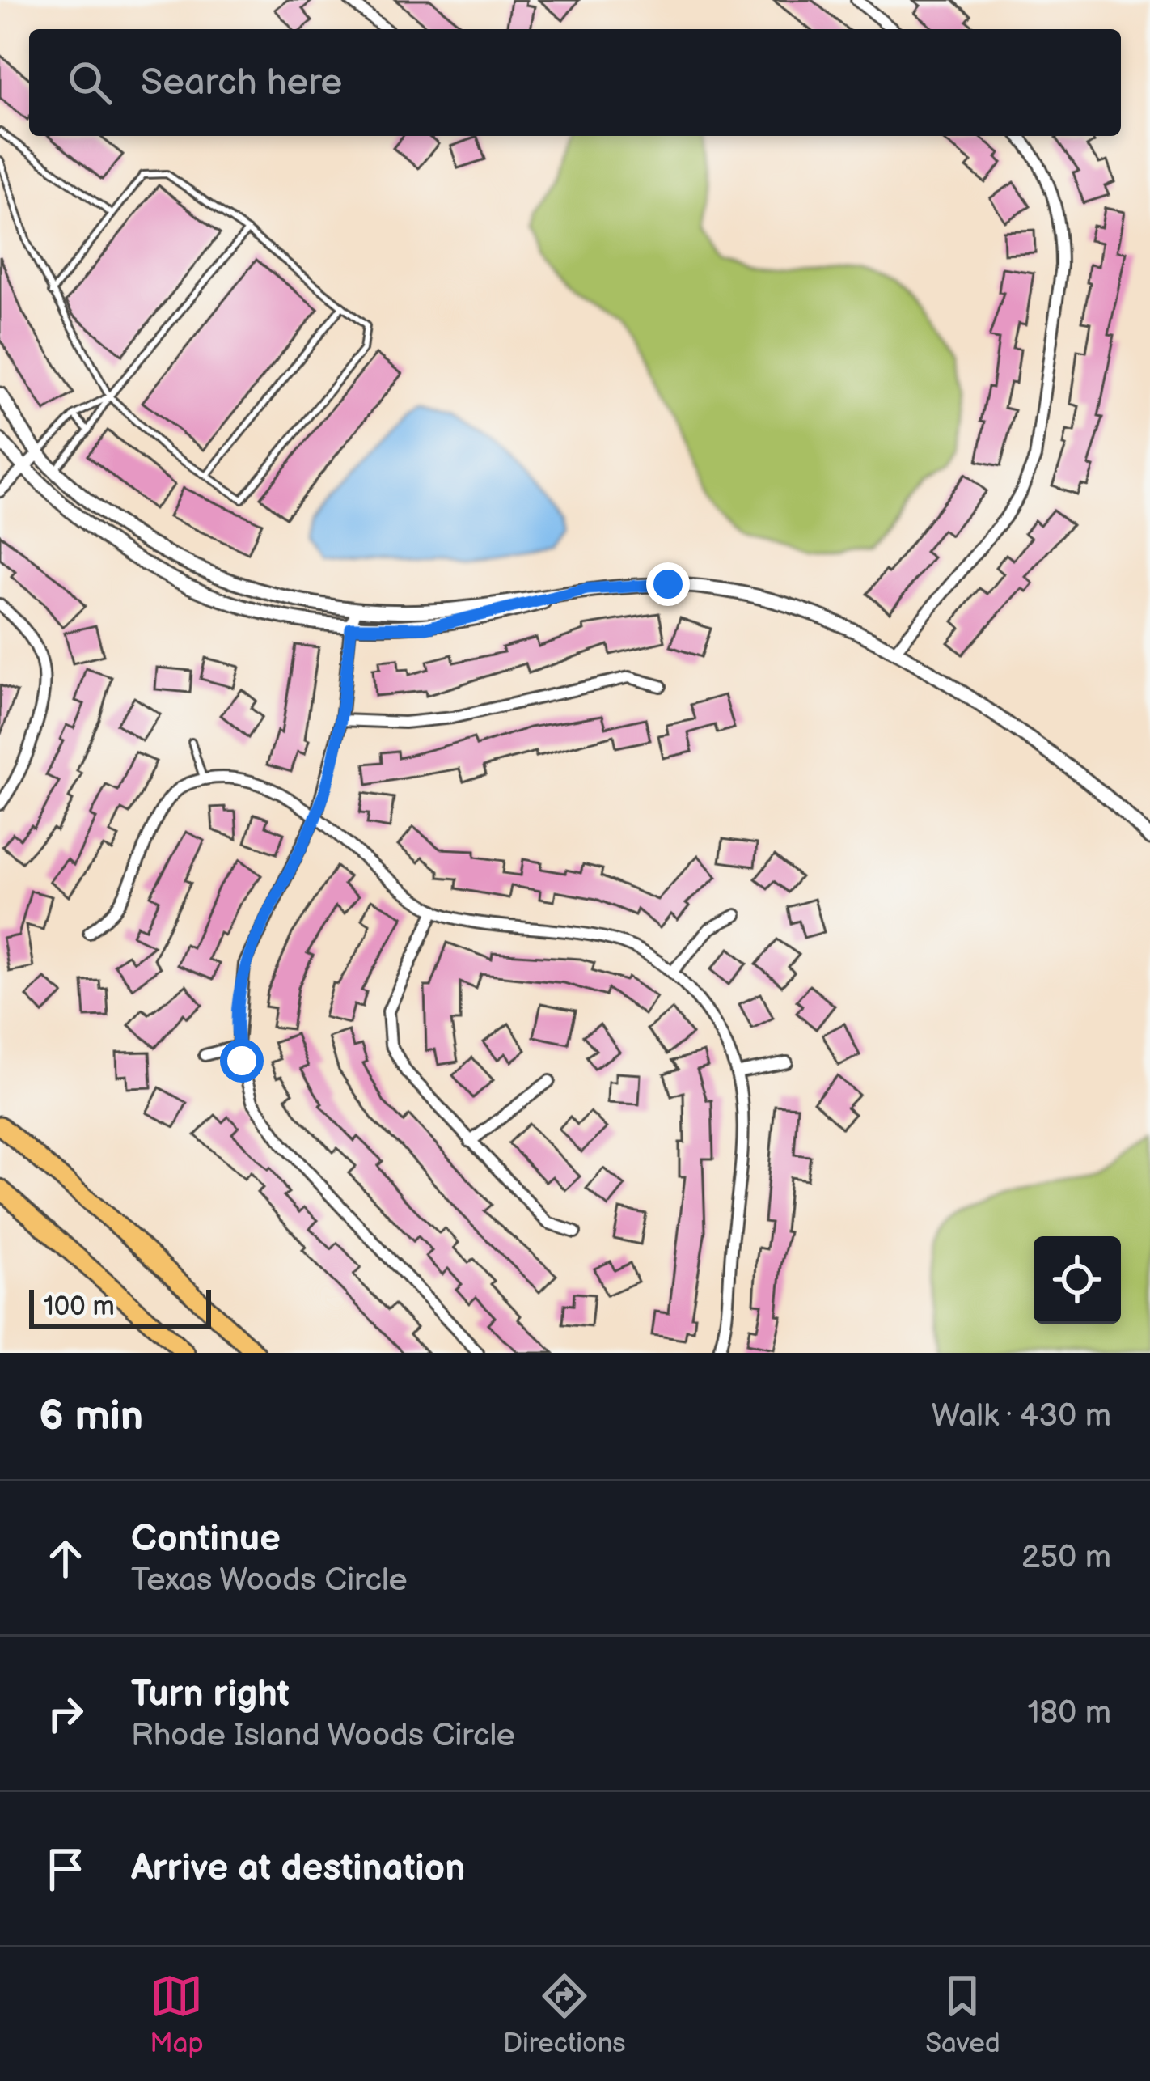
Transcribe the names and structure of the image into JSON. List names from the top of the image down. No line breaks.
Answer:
{"scale_bar":"100 m","page":{"search":"Search here","scale":"100 m","heading":["6 min","Walk · 430 m"],"list":[["Continue","Texas Woods Circle","250 m"],["Turn right","Rhode Island Woods Circle","180 m"],"Arrive at destination"],"nav":["Map","Directions","Saved"]}}
